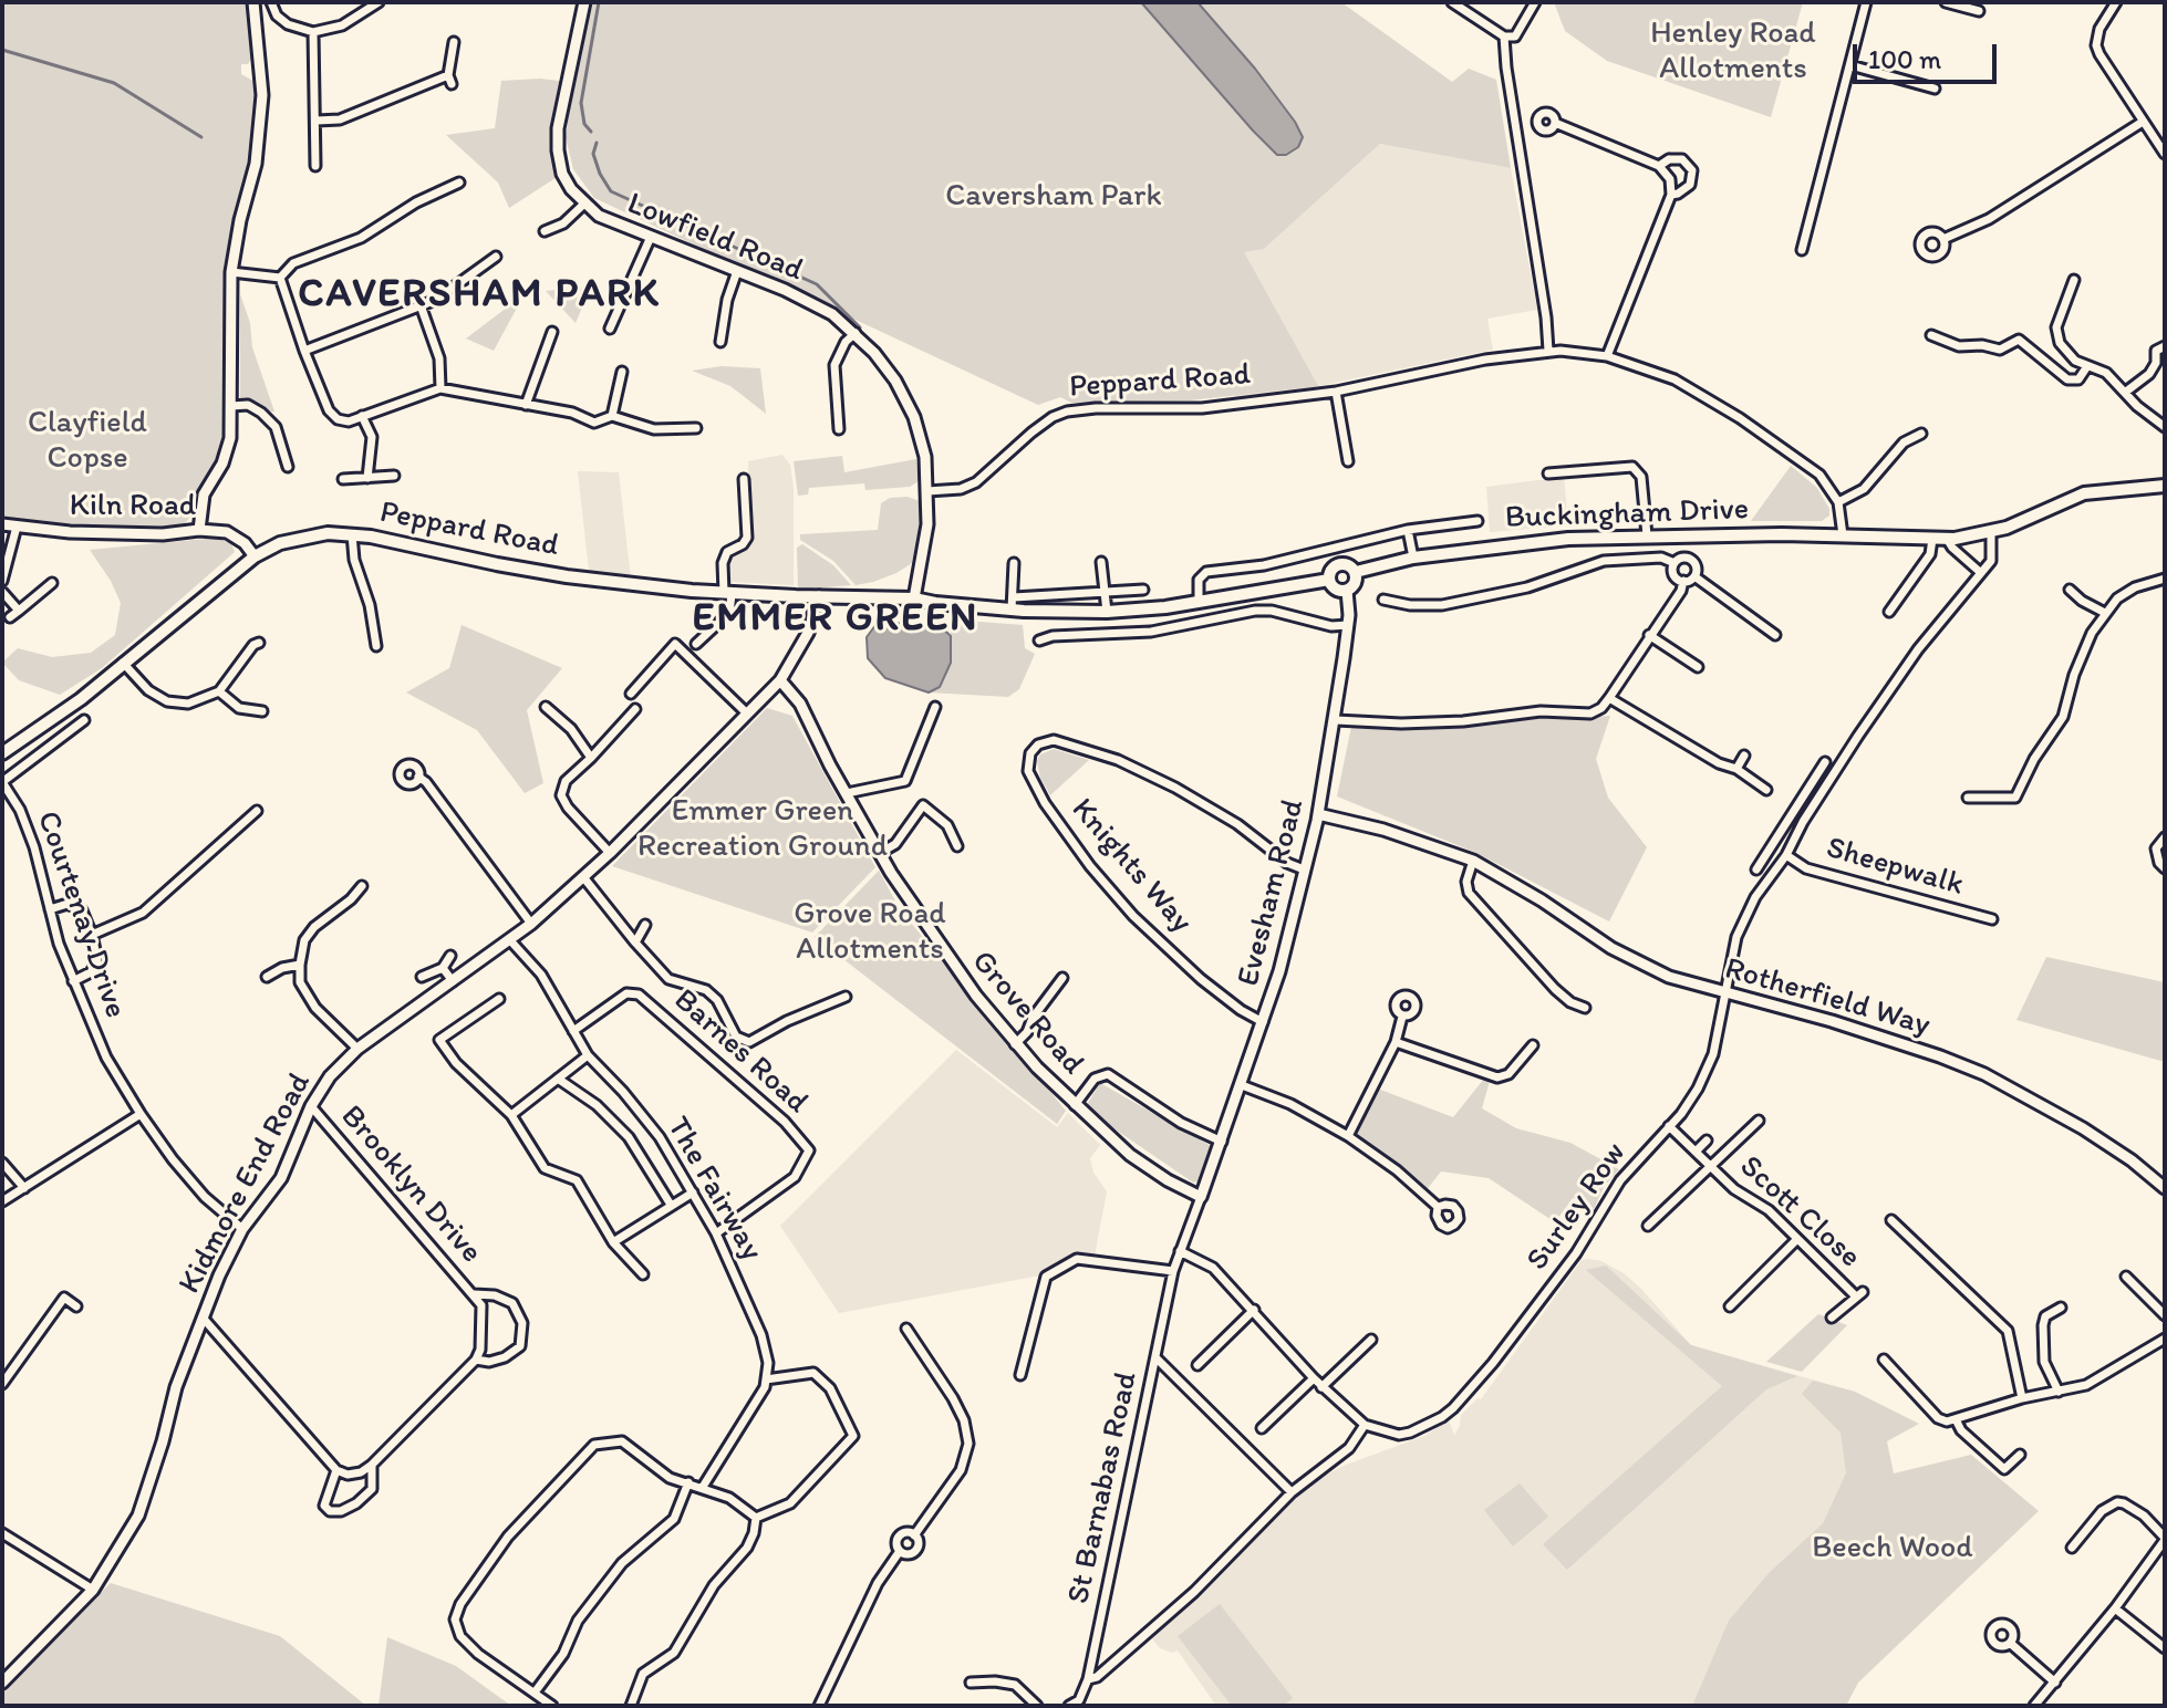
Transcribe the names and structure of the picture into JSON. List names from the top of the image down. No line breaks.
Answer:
{"streets":{"main road":["Peppard Road","Buckingham Drive"],"street":["Lowfield Road","Kiln Road","Knights Way","Sheepwalk","Evesham Road","Courtenay Drive","Rotherfield Way","Grove Road","Barnes Road","Kidmore End Road","Brooklyn Drive","The Fairway","Surley Row","Scott Close","St Barnabas Road"]},"crossings":[["Lowfield Road","Peppard Road"],["Peppard Road","Kiln Road"],["Peppard Road","Kidmore End Road"],["Buckingham Drive","Evesham Road"],["Knights Way","Evesham Road"],["Sheepwalk","Surley Row"],["Evesham Road","Rotherfield Way"],["Evesham Road","Grove Road"],["Courtenay Drive","Kidmore End Road"],["Rotherfield Way","Surley Row"],["Grove Road","Kidmore End Road"],["Barnes Road","The Fairway"],["Kidmore End Road","Brooklyn Drive"],["Kidmore End Road","The Fairway"],["Surley Row","Scott Close"]],"districts":["CAVERSHAM PARK","EMMER GREEN"],"parks":["Henley Road Allotments","Caversham Park","Clayfield Copse","Emmer Green Recreation Ground","Grove Road Allotments","Beech Wood"],"scale_bar":"100 m"}
